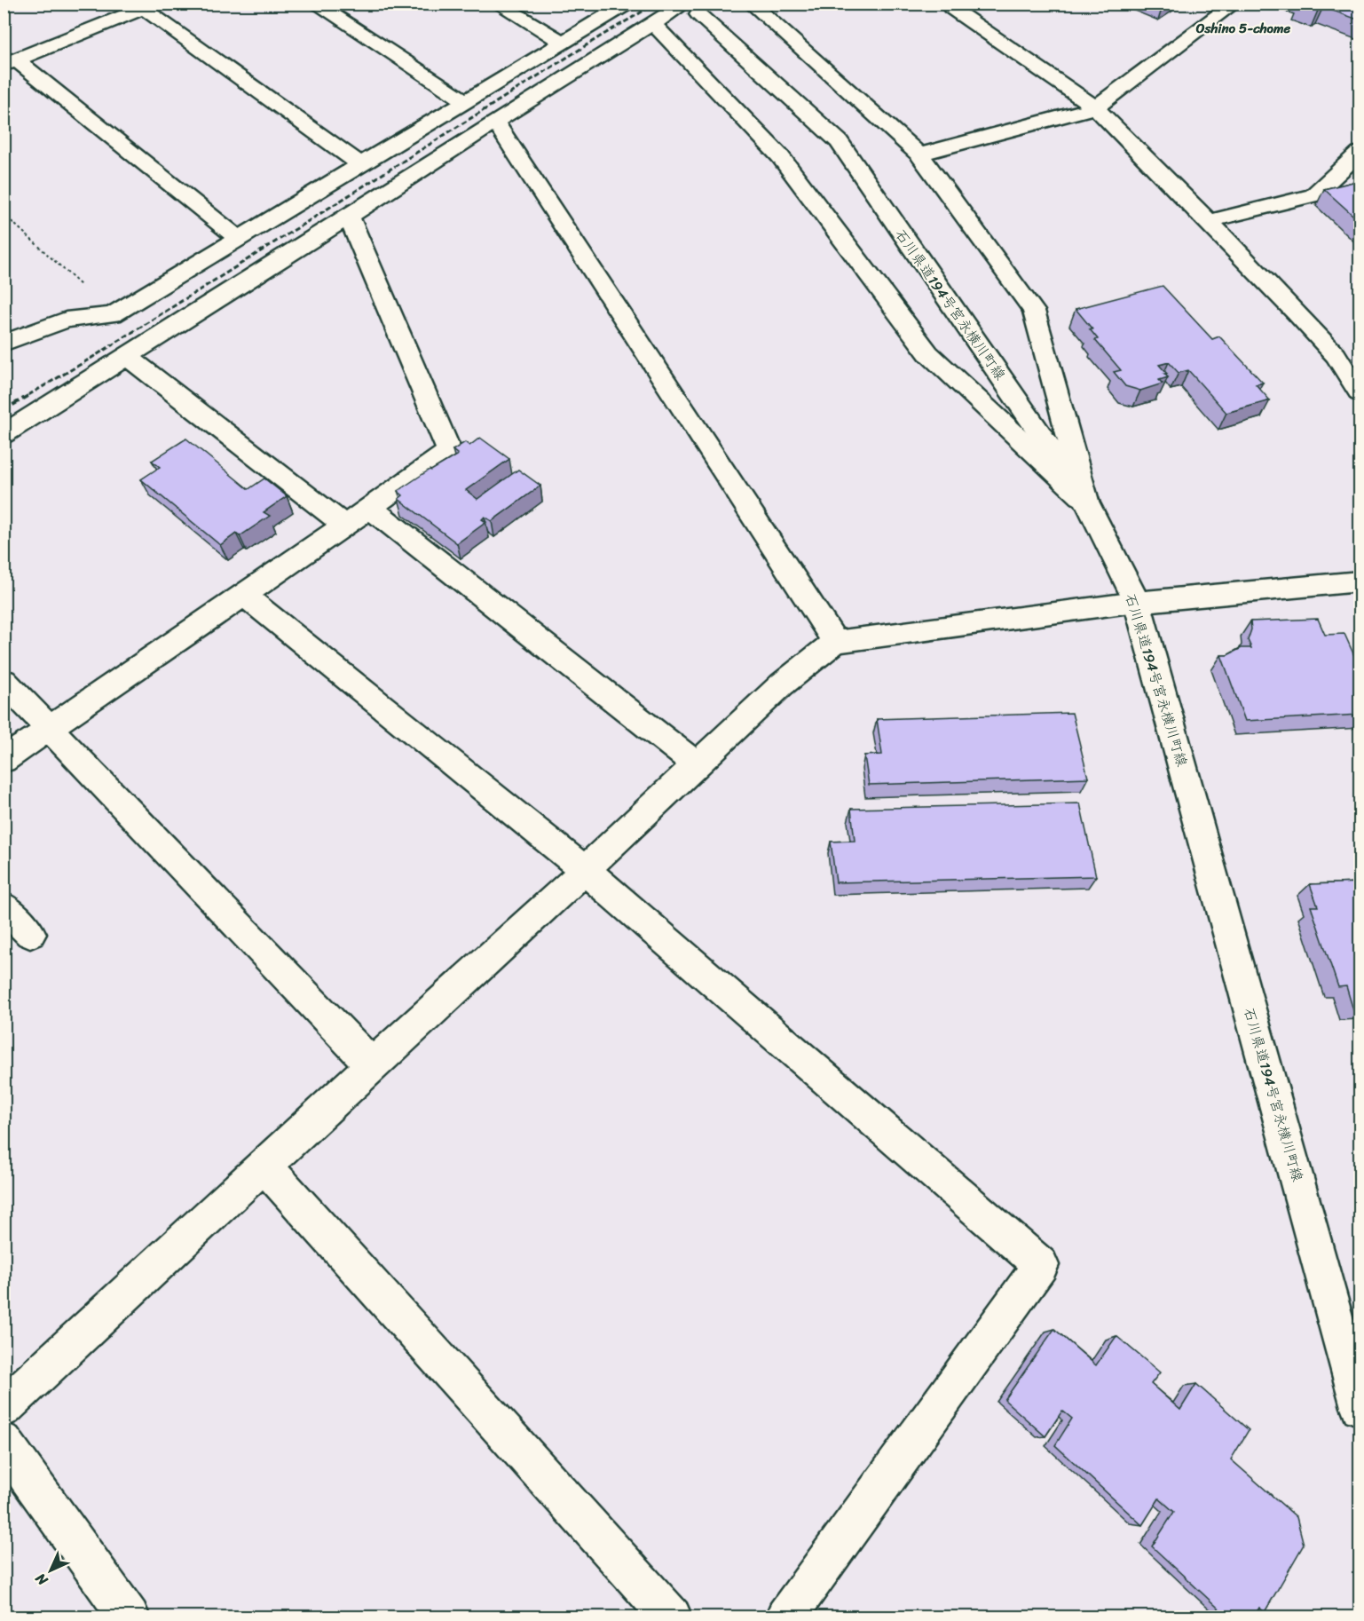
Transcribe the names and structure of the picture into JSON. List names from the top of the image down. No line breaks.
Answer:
{"streets":{"street":["石川県道194号宮永横川町線"]},"districts":["Oshino 5-chome"],"north":"bottom left"}
